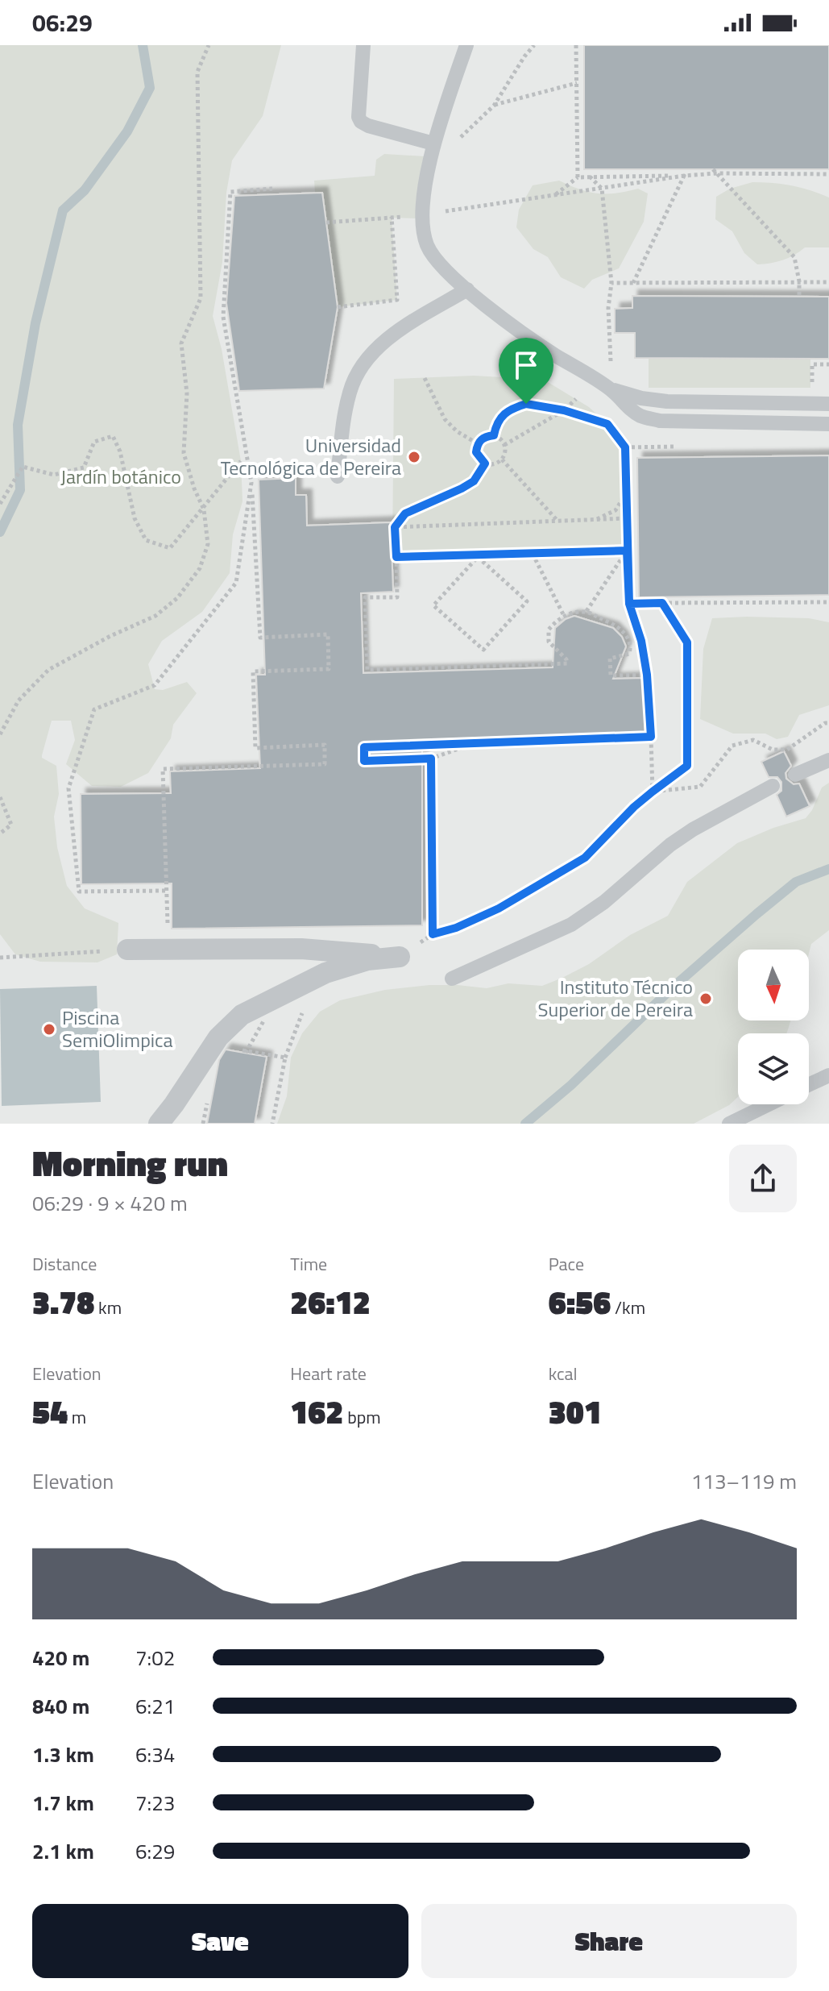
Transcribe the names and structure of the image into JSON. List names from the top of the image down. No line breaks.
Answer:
{"parks":["Jardín botánico"],"places":["Universidad Tecnológica de Pereira","Instituto Técnico Superior de Pereira","Piscina SemiOlimpica"],"north":"bottom","page":{"status":"06:29","heading":["Morning run","06:29 · 9 × 420 m"],"stats":[["Distance","3.78 km"],["Time","26:12"],["Pace","6:56 /km"],["Elevation","54 m"],["Heart rate","162 bpm"],["kcal","301"]],"chart":["Elevation","113–119 m"],"list":[{"name":"420 m","note":"7:02"},{"name":"840 m","note":"6:21"},{"name":"1.3 km","note":"6:34"},{"name":"1.7 km","note":"7:23"},{"name":"2.1 km","note":"6:29"}],"buttons":["Save","Share"]}}
